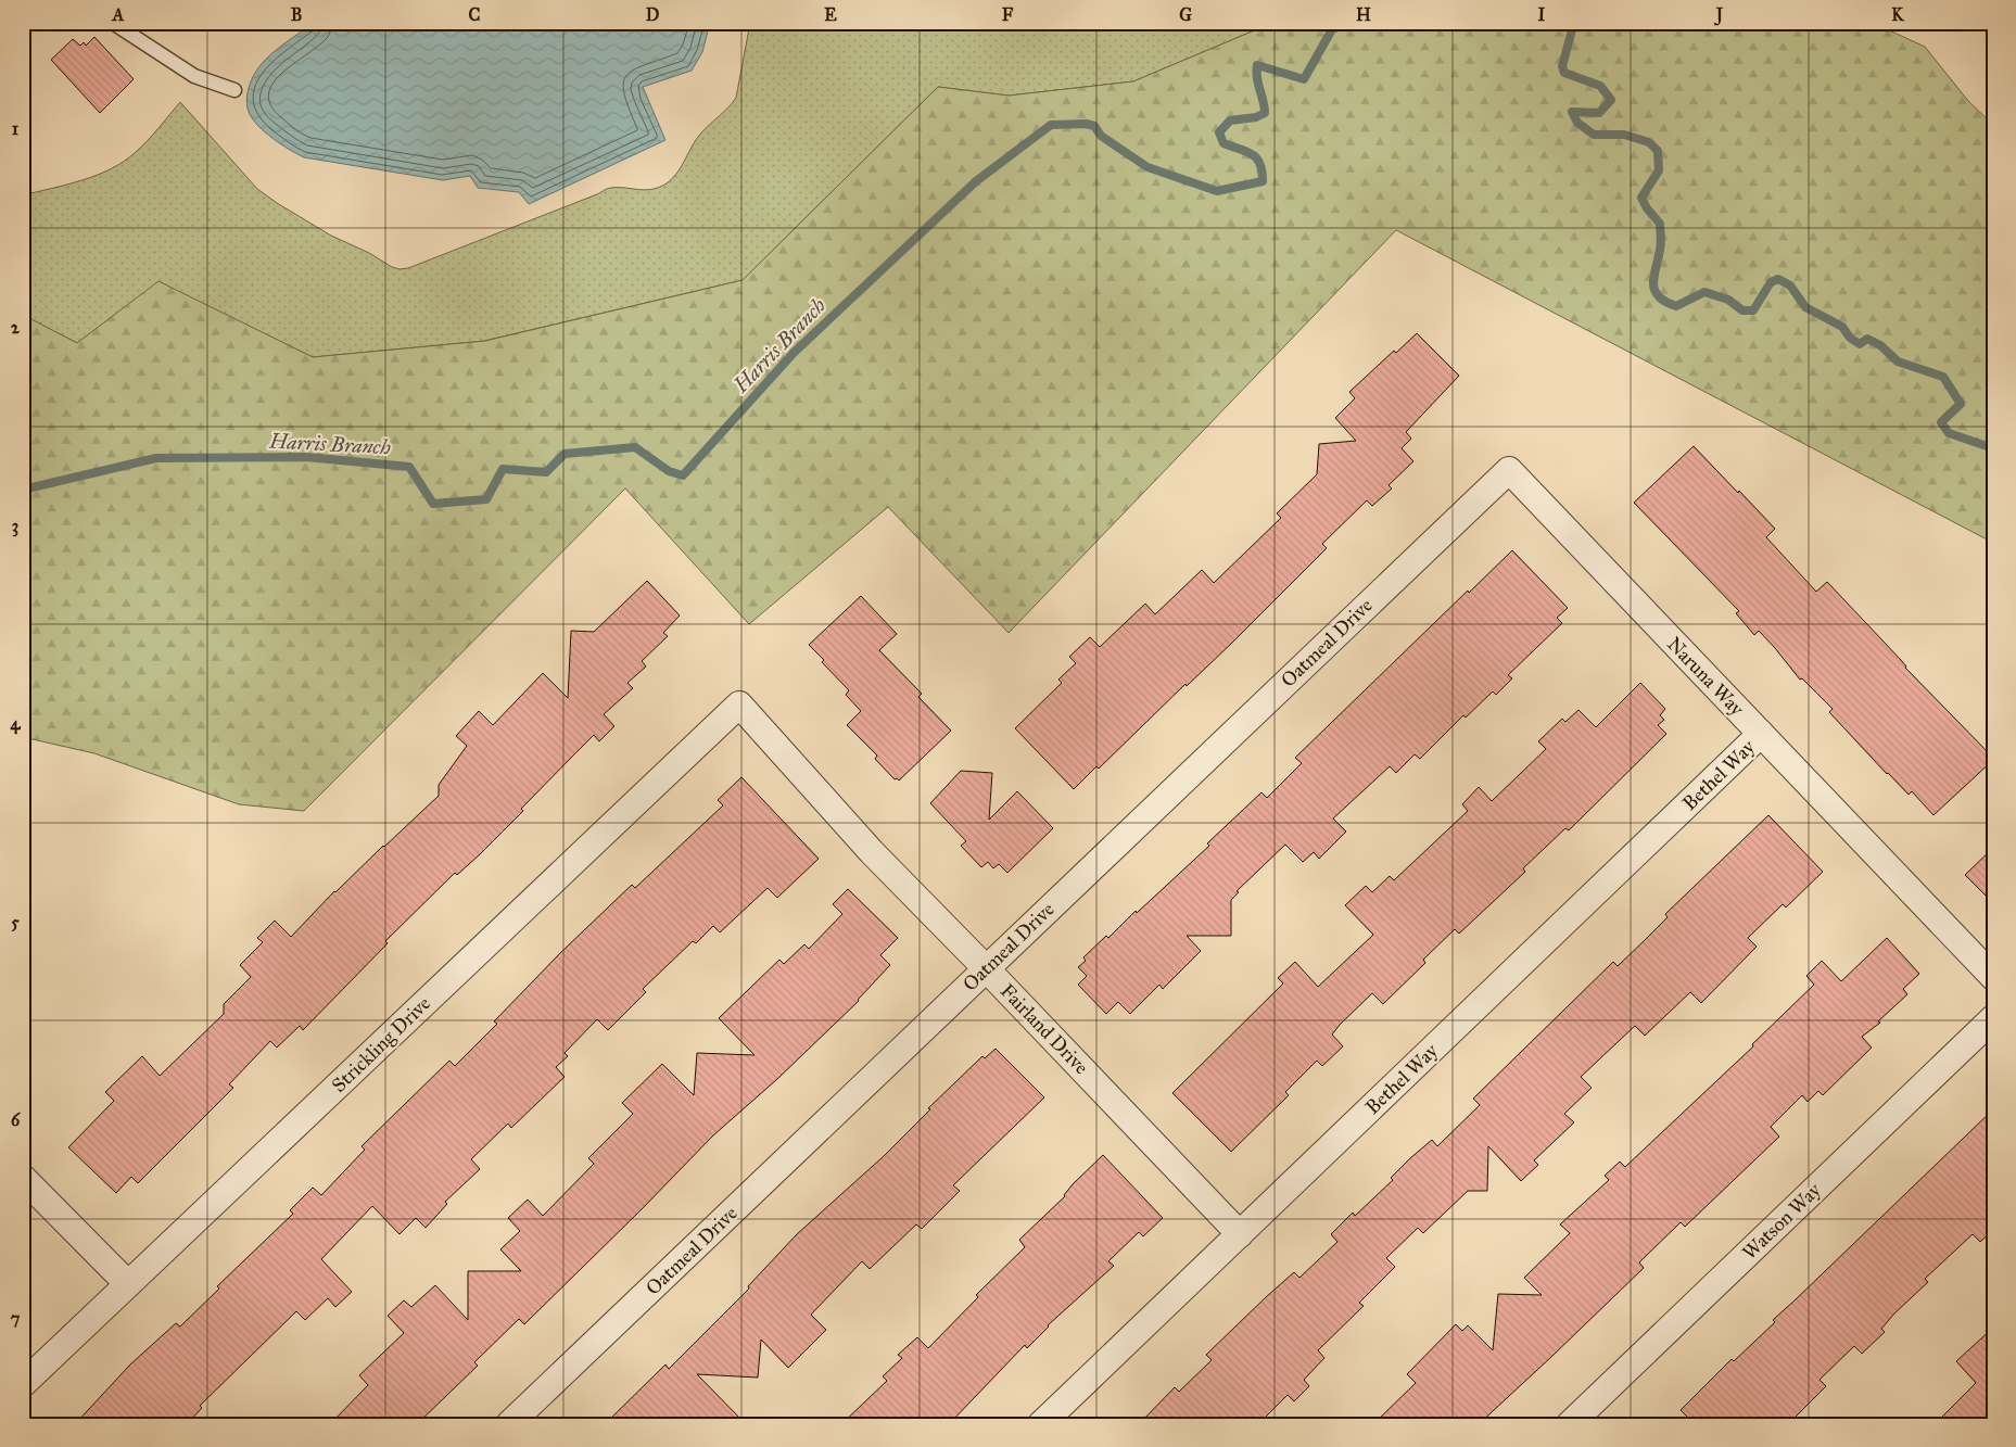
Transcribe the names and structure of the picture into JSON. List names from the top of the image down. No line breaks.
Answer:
{"streets":{"street":["Oatmeal Drive","Naruna Way","Bethel Way","Fairland Drive","Strickling Drive","Watson Way"]},"crossings":[["Oatmeal Drive","Naruna Way"],["Oatmeal Drive","Fairland Drive"],["Naruna Way","Bethel Way"],["Bethel Way","Fairland Drive"],["Fairland Drive","Strickling Drive"]],"water":["Harris Branch"],"grid":{"columns":["A","B","C","D","E","F","G","H","I","J","K"],"rows":["1","2","3","4","5","6","7"]}}
